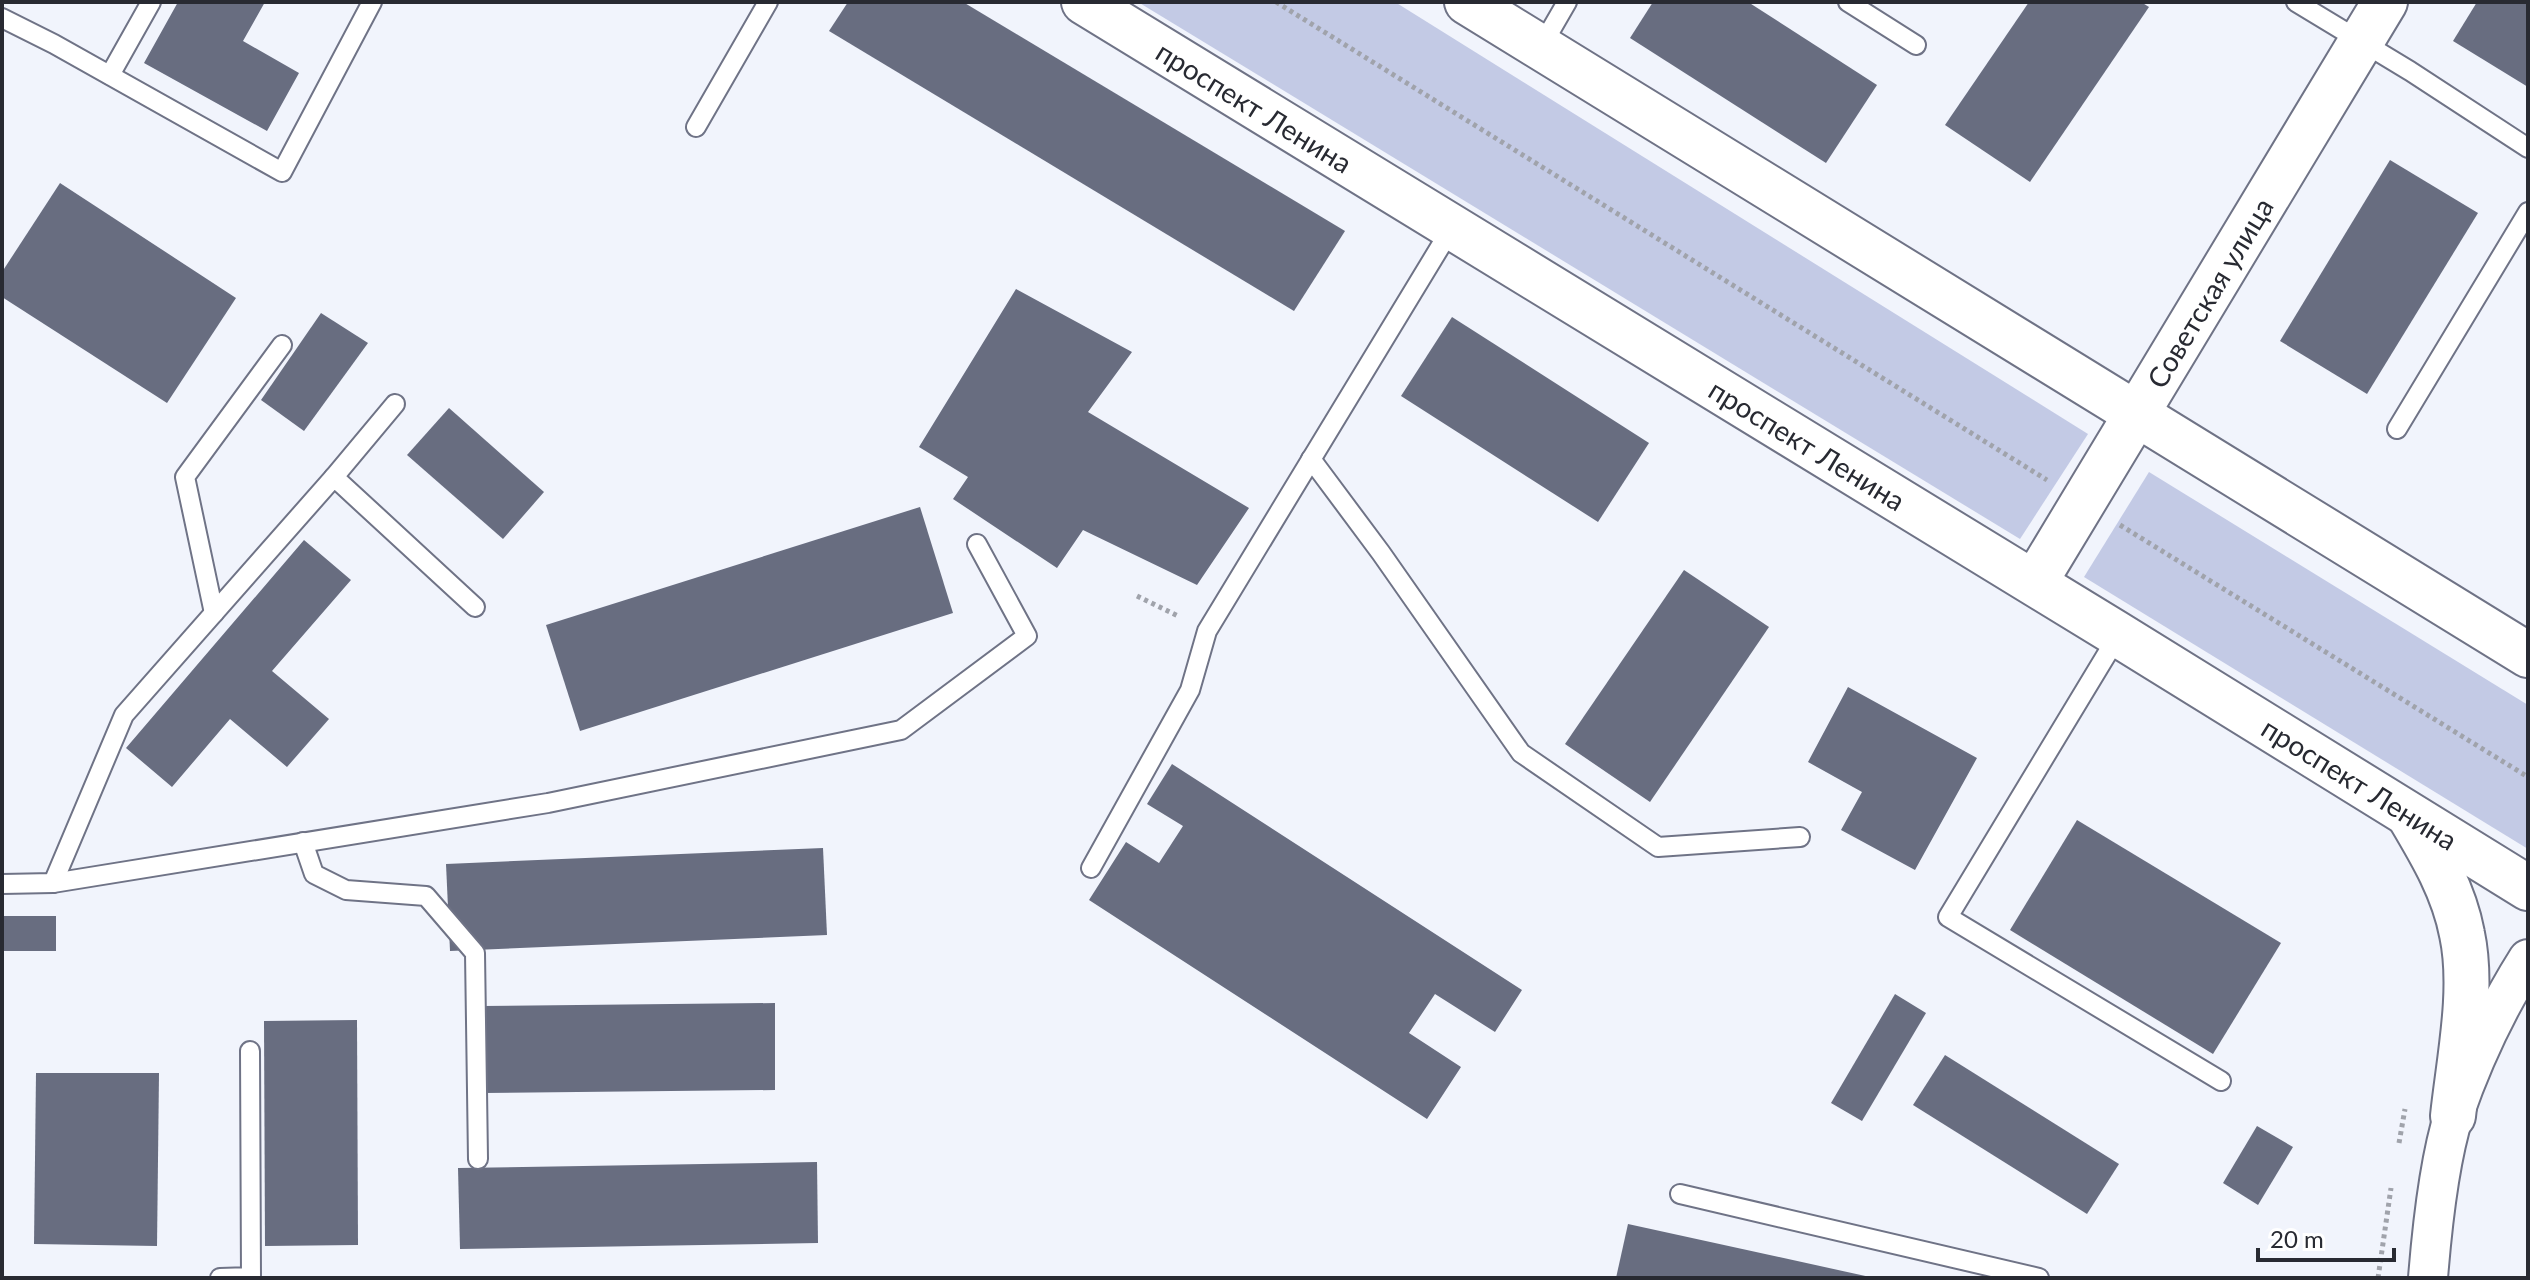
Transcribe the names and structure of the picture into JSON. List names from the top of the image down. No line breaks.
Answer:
{"streets":{"street":["проспект Ленина","Советская улица"]},"crossings":[["проспект Ленина","Советская улица"]],"scale_bar":"20 m"}
